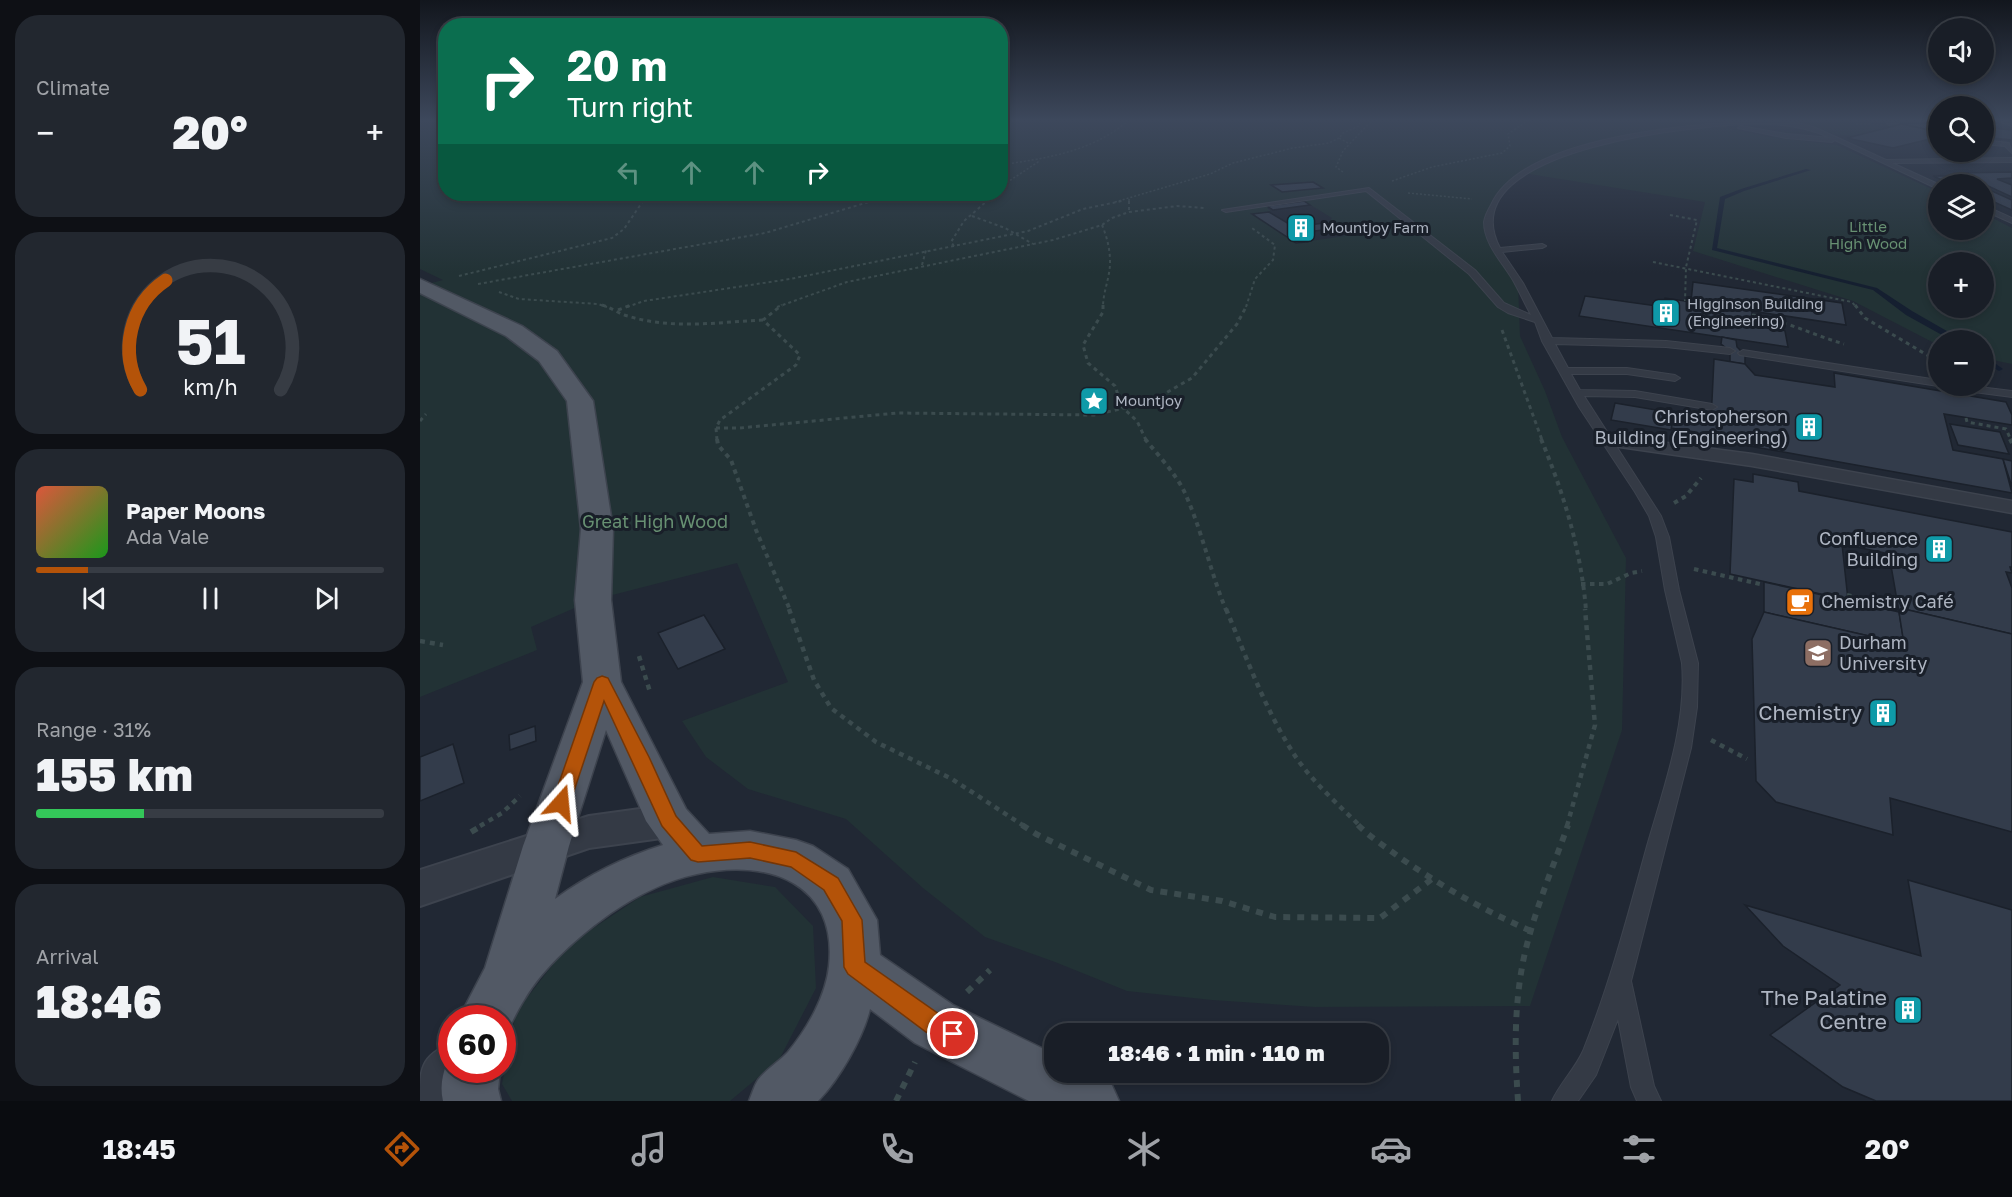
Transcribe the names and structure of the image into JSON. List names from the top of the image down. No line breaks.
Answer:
{"parks":["Little High Wood","Great High Wood"],"places":{"building":["Mountjoy Farm","Higginson Building (Engineering)","Christopherson Building (Engineering)","Confluence Building","Chemistry","The Palatine Centre"],"place":["Mountjoy"],"cafe":["Chemistry Café"],"school or university":["Durham University"]},"page":{"tile":["Climate",["Range · 31%","155 km"],["Arrival","18:46"]],"map_buttons":["+","−"],"turn":["20 m","Turn right"],"heat":["−","20°","+"],"song":["Paper Moons","Ada Vale"],"limit":"60","trip":"18:46 · 1 min · 110 m","tabs":["18:45","20°"],"gauge":["51","km/h"]}}
